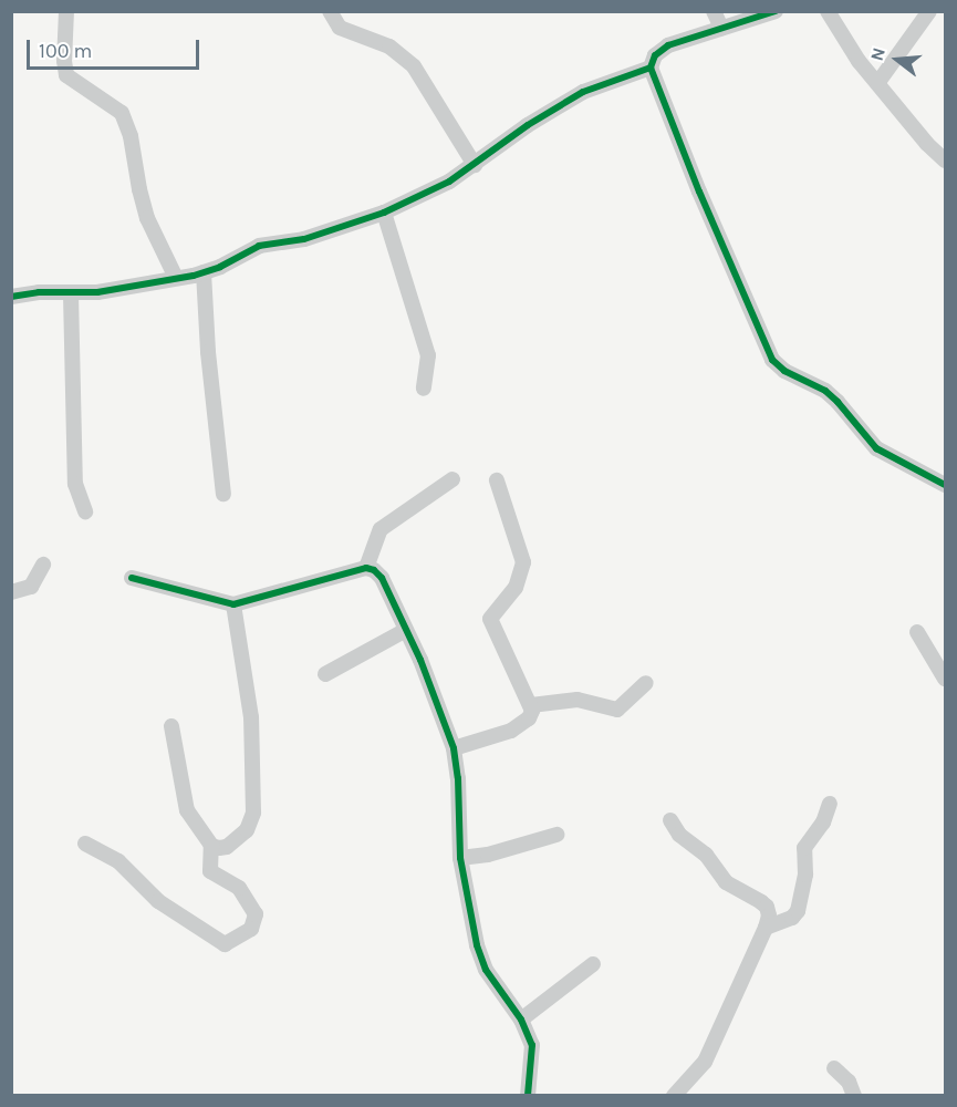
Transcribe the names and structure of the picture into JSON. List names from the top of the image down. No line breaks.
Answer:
{"scale_bar":"100 m","north":"left"}
